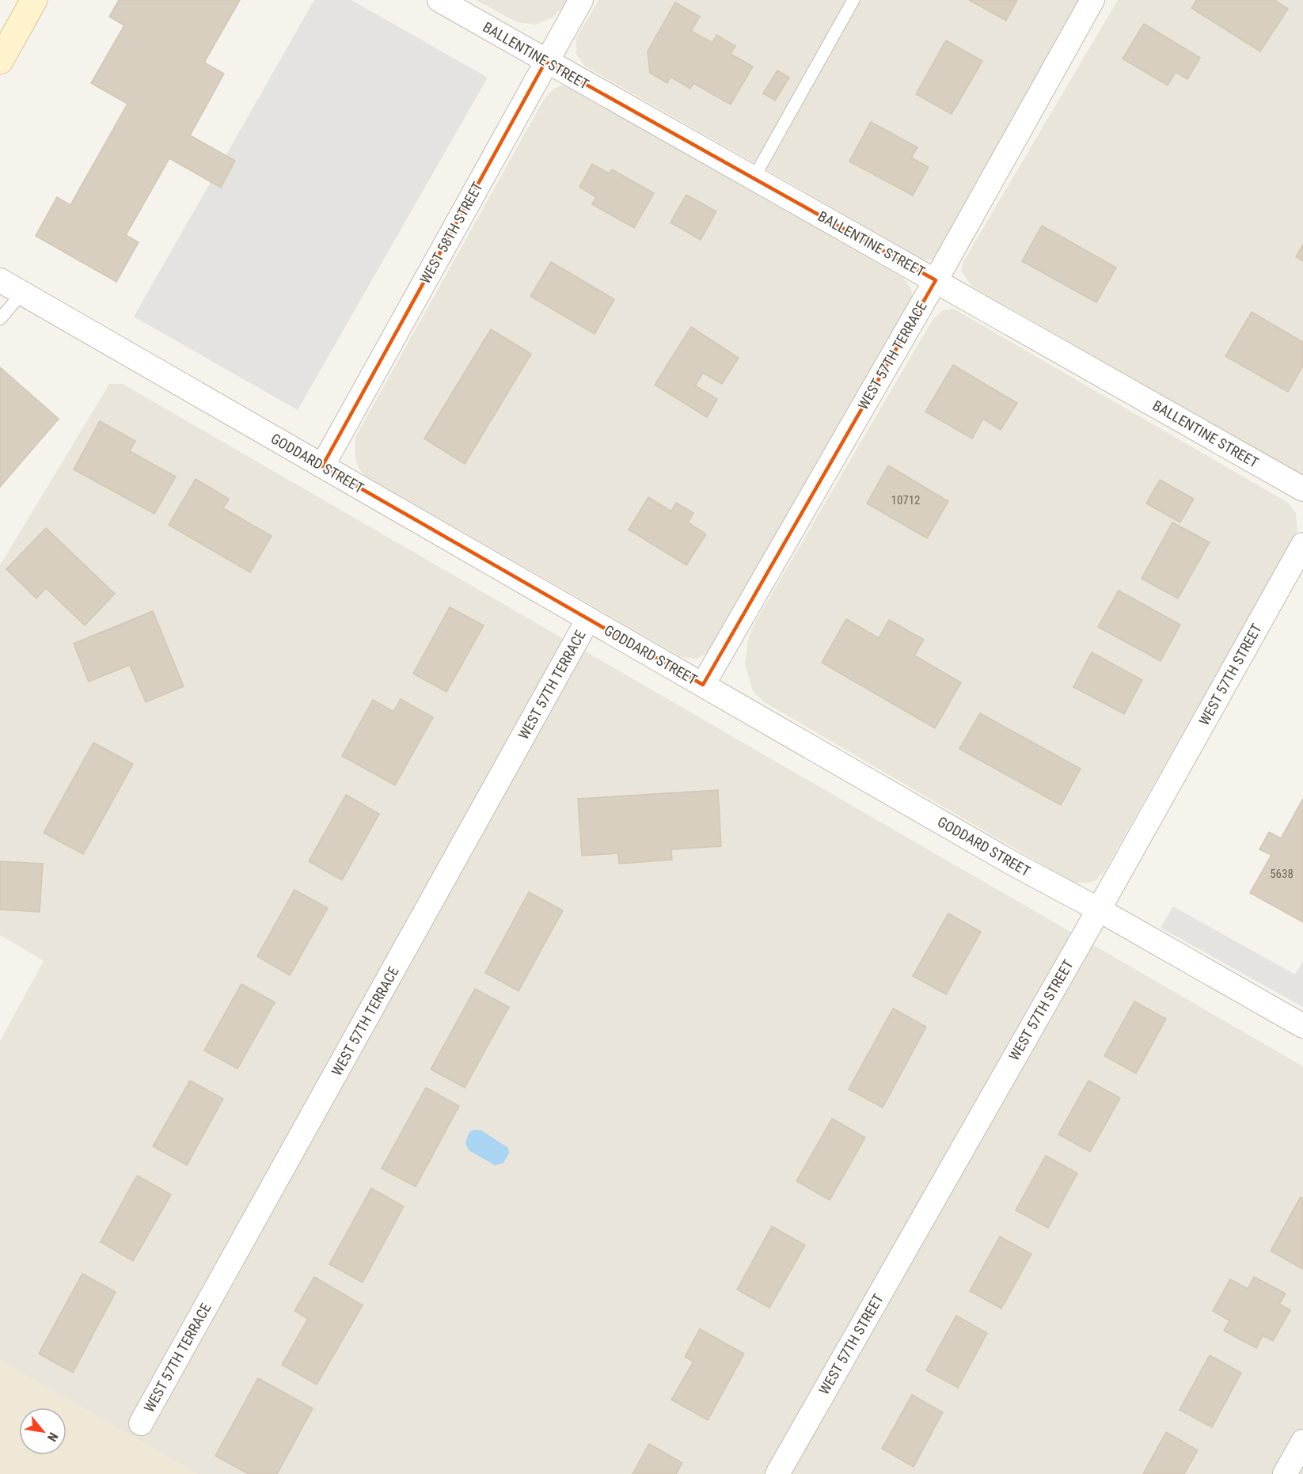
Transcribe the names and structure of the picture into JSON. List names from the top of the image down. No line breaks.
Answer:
{"streets":{"street":["BALLENTINE STREET","WEST 58TH STREET","WEST 57TH TERRACE","GODDARD STREET","WEST 57TH STREET"]},"crossings":[["BALLENTINE STREET","WEST 58TH STREET"],["BALLENTINE STREET","WEST 57TH TERRACE"],["WEST 58TH STREET","GODDARD STREET"],["WEST 57TH TERRACE","GODDARD STREET"],["GODDARD STREET","WEST 57TH STREET"]],"house_numbers":["10712","5638"],"north":"bottom right"}
